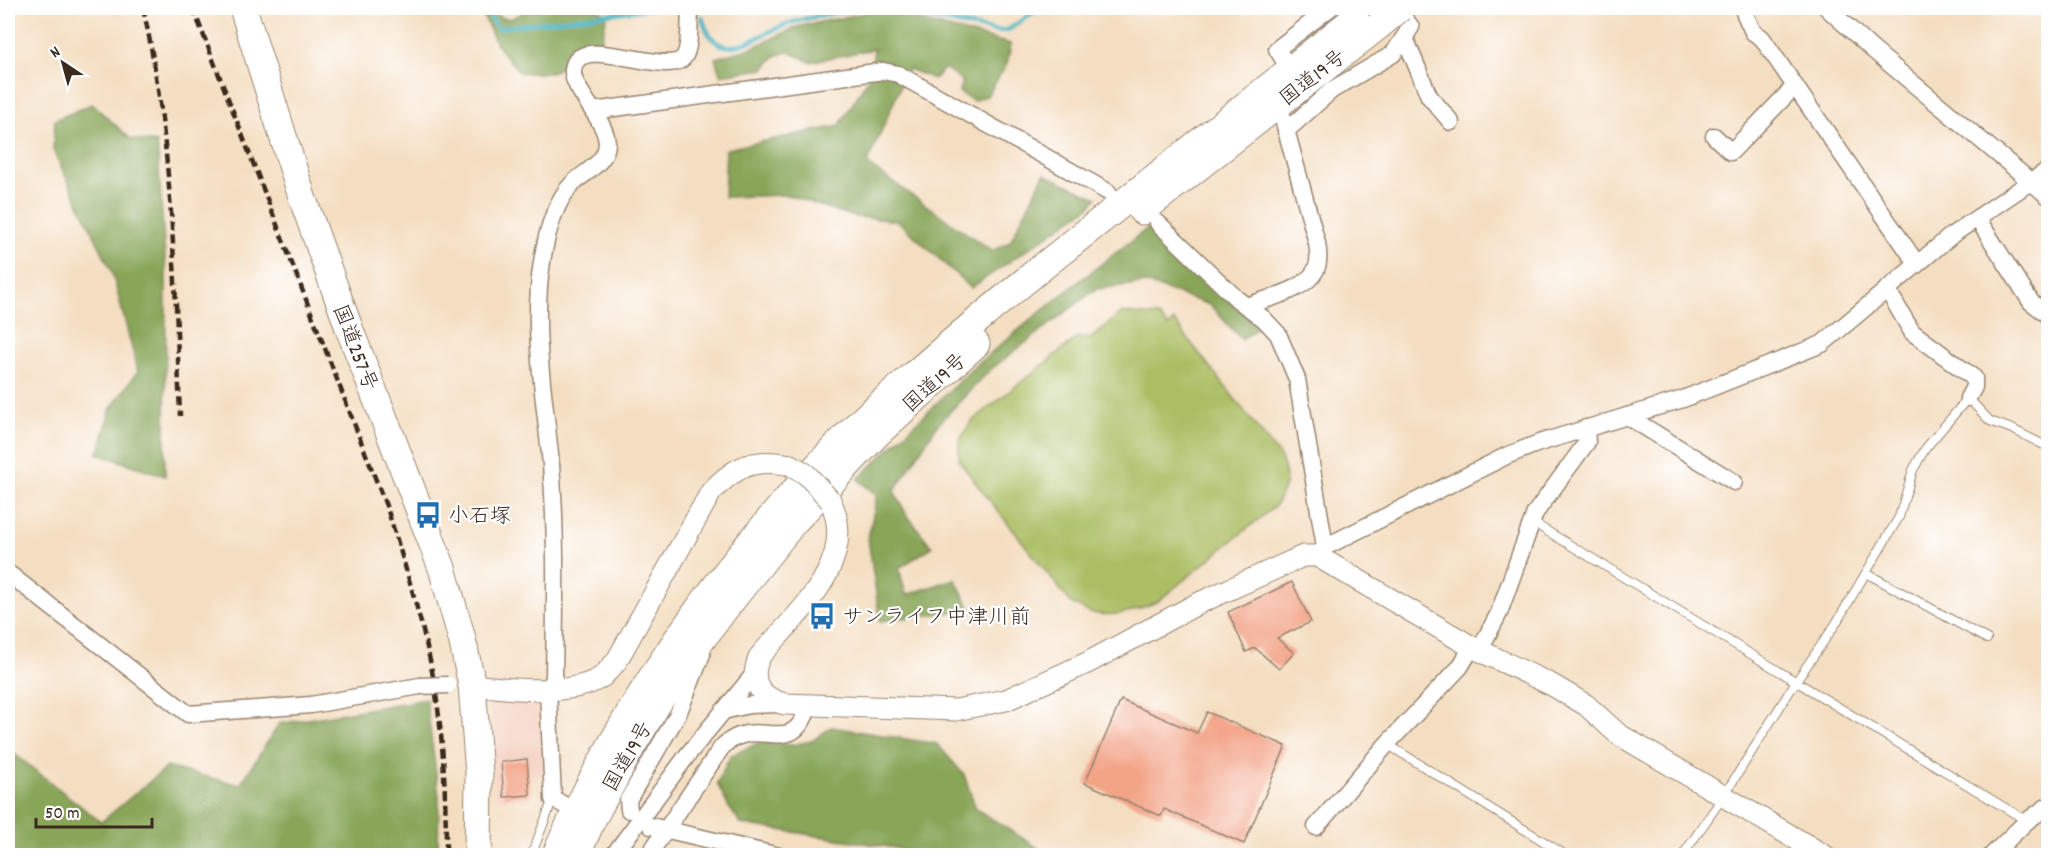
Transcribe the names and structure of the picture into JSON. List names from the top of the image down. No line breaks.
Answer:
{"streets":{"highway":["国道19号","国道257号"]},"places":{"bus stop":["小石塚","サンライフ中津川前"]},"scale_bar":"50 m","north":"top left"}
